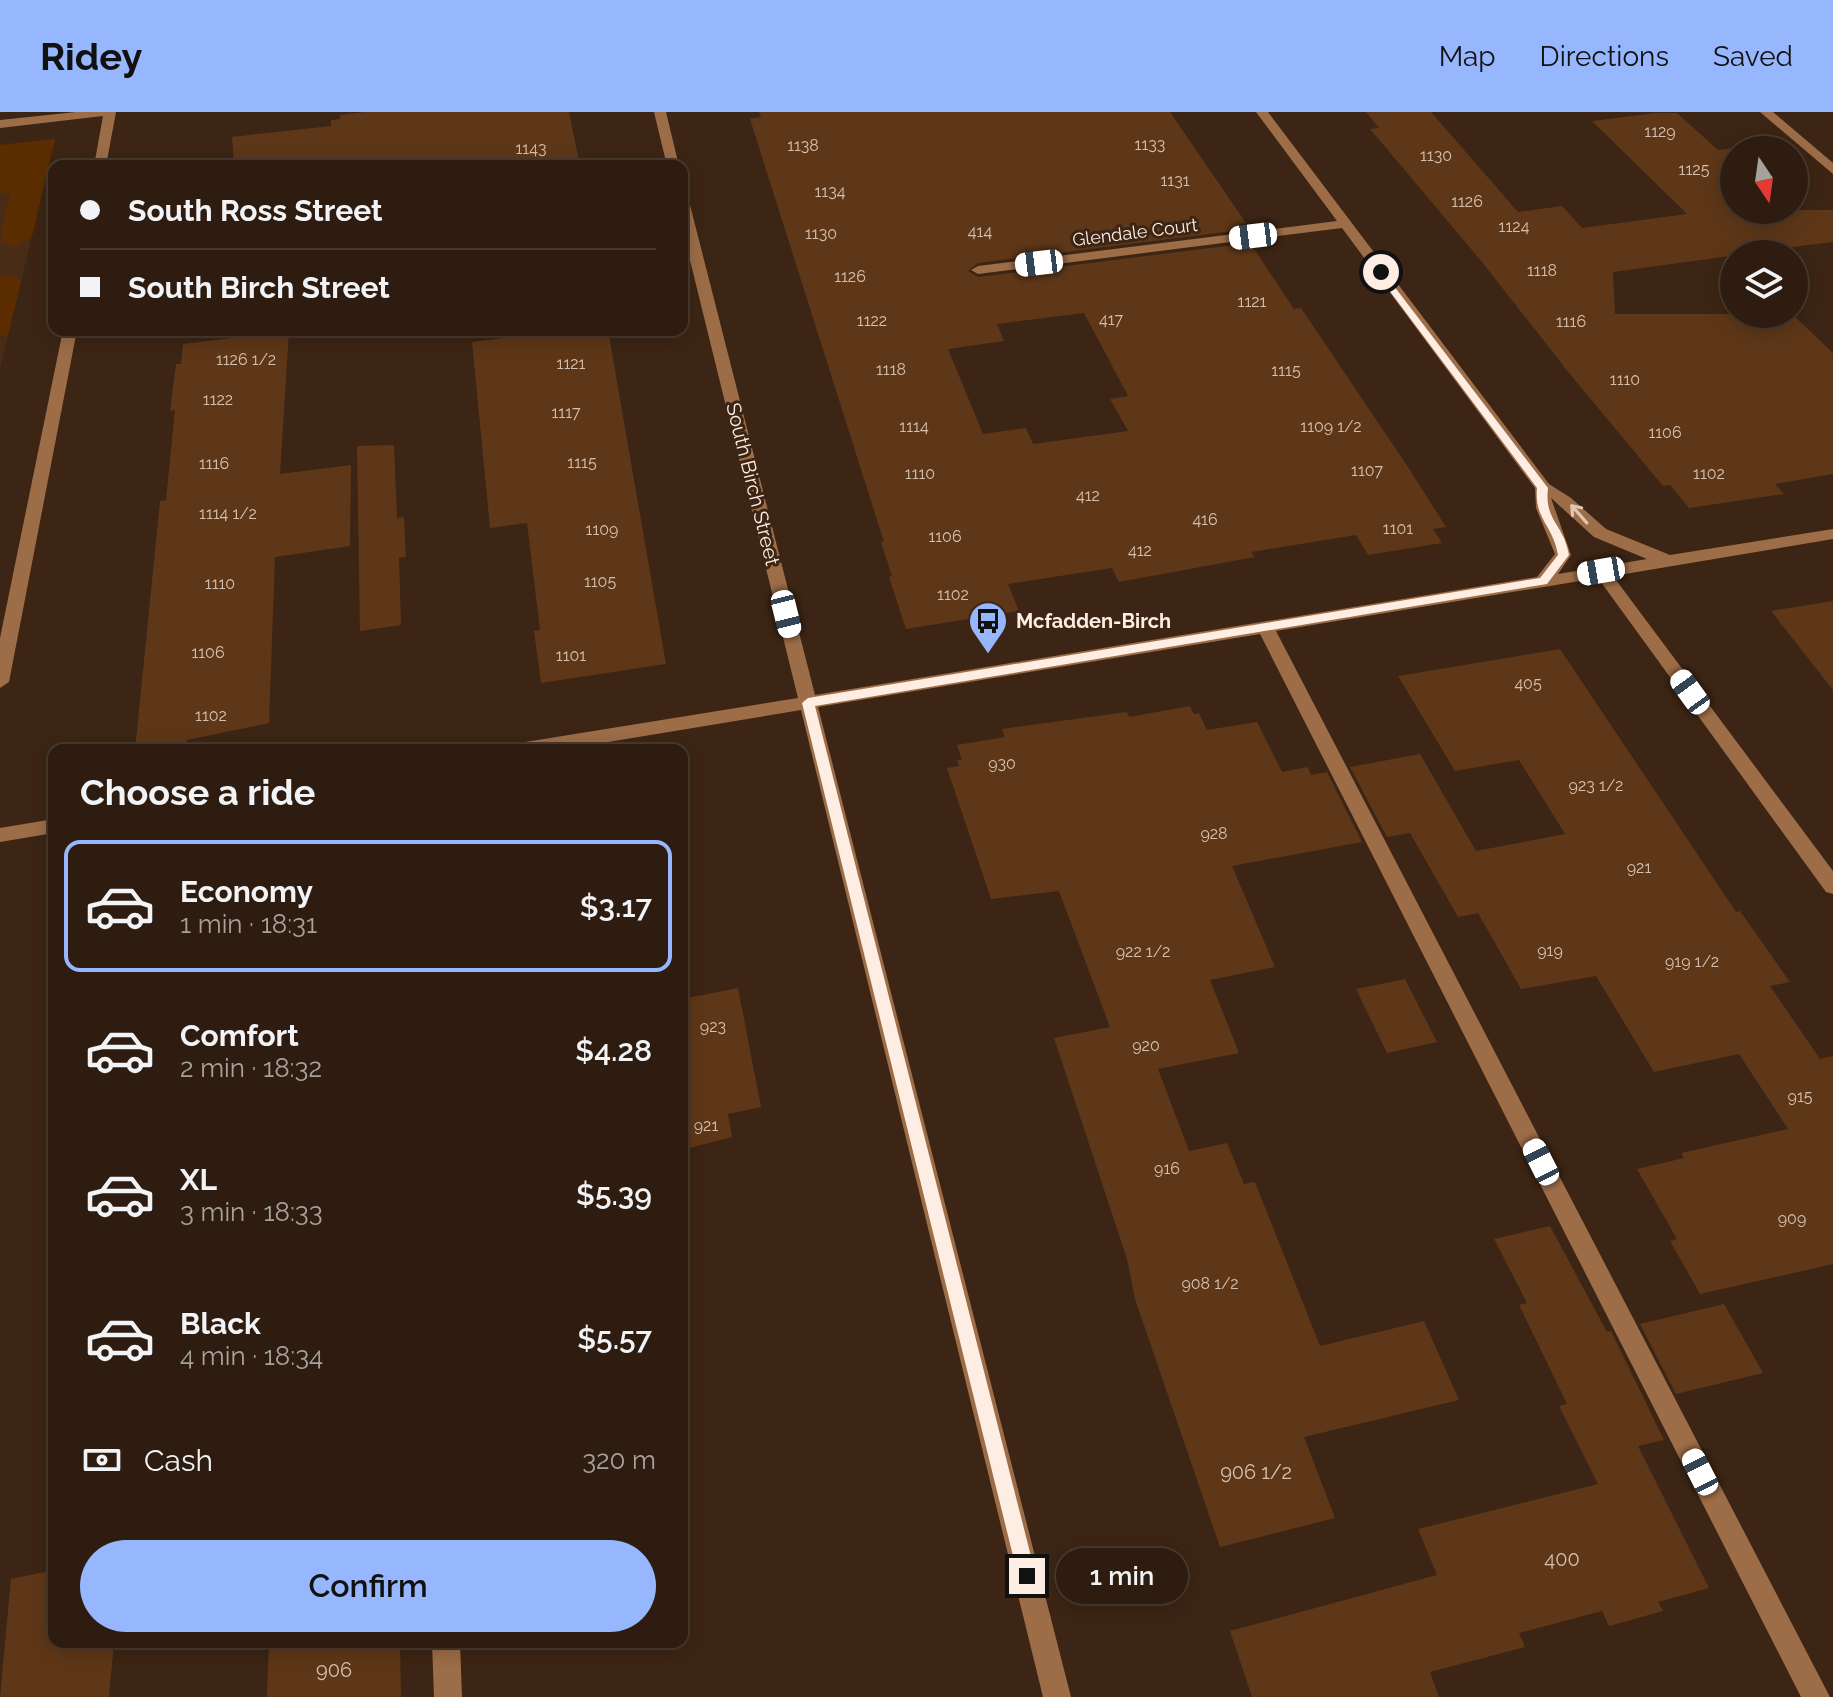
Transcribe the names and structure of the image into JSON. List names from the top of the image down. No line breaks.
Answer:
{"streets":{"street":["Glendale Court","South Birch Street"]},"places":{"bus stop":["Mcfadden-Birch"]},"house_numbers":["1129","1133","1138","1143","1130","1125","1131","1134","1126","1124","414","1130","1118","1126","1121","417","1122","1116","1126 1/2","1121","1118","1115","1110","1122","1117","1114","1109 1/2","1106","1115","1116","1107","1110","1102","412","1114 1/2","416","1101","1109","1106","412","1105","1110","1102","1106","1101","405","1102","930","923 1/2","928","921","919","922 1/2","919 1/2","923","920","915","921","916","909","908 1/2","906 1/2","400","906"],"north":"bottom","page":{"header":"Ridey","nav":["Map","Directions","Saved"],"banner":["South Ross Street","South Birch Street"],"heading":"Choose a ride","list":[{"name":"Economy","note":"1 min · 18:31","value":"$3.17"},{"name":"Comfort","note":"2 min · 18:32","value":"$4.28"},{"name":"XL","note":"3 min · 18:33","value":"$5.39"},{"name":"Black","note":"4 min · 18:34","value":"$5.57"}],"pay":["Cash","320 m"],"buttons":"Confirm","bubble":"1 min"}}
